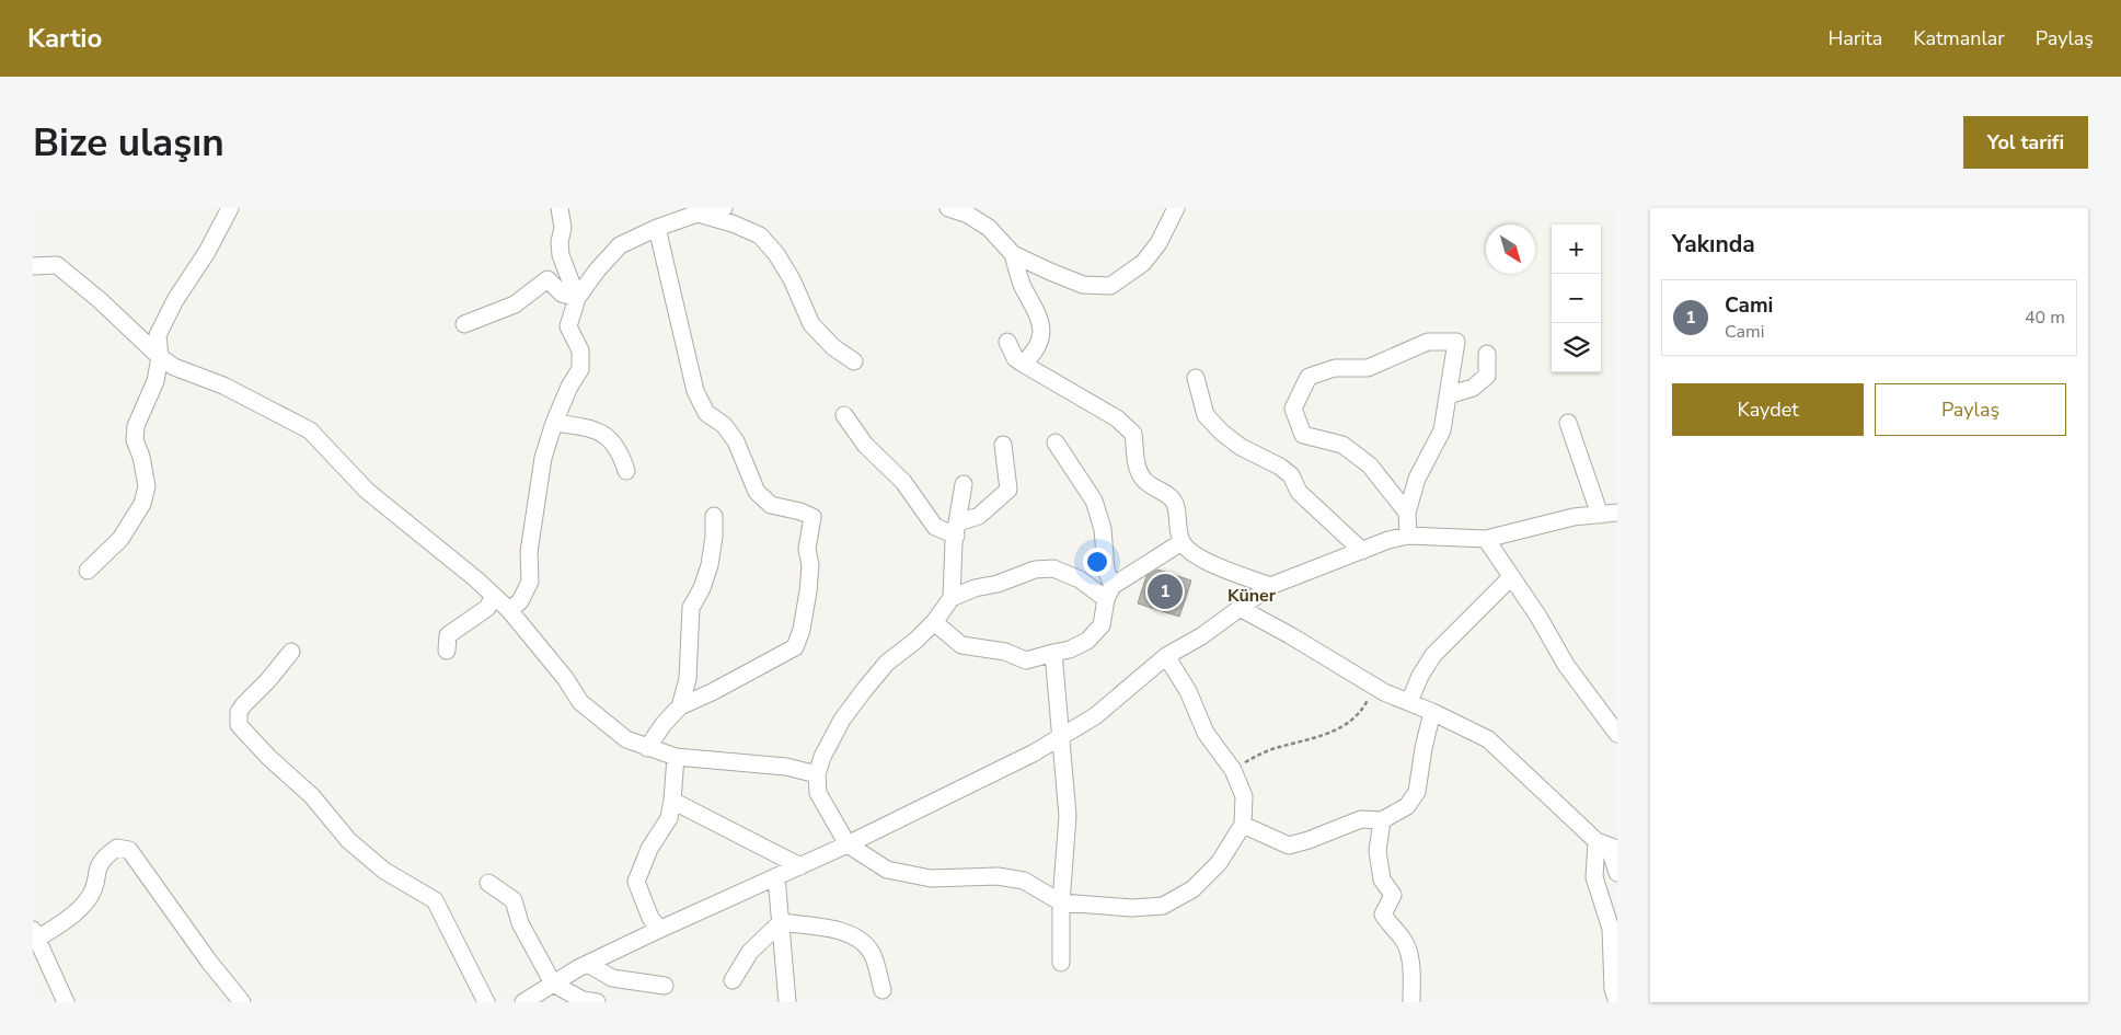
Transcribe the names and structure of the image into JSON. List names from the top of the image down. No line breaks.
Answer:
{"districts":["Küner"],"north":"bottom right","page":{"header":"Kartio","nav":["Harita","Katmanlar","Paylaş"],"buttons":["Yol tarifi",["Kaydet","Paylaş"]],"title":"Bize ulaşın","heading":"Yakında","map_buttons":["+","−"],"list":[{"mark":"1","name":"Cami","note":"Cami","value":"40 m"}],"pins":"1"}}
